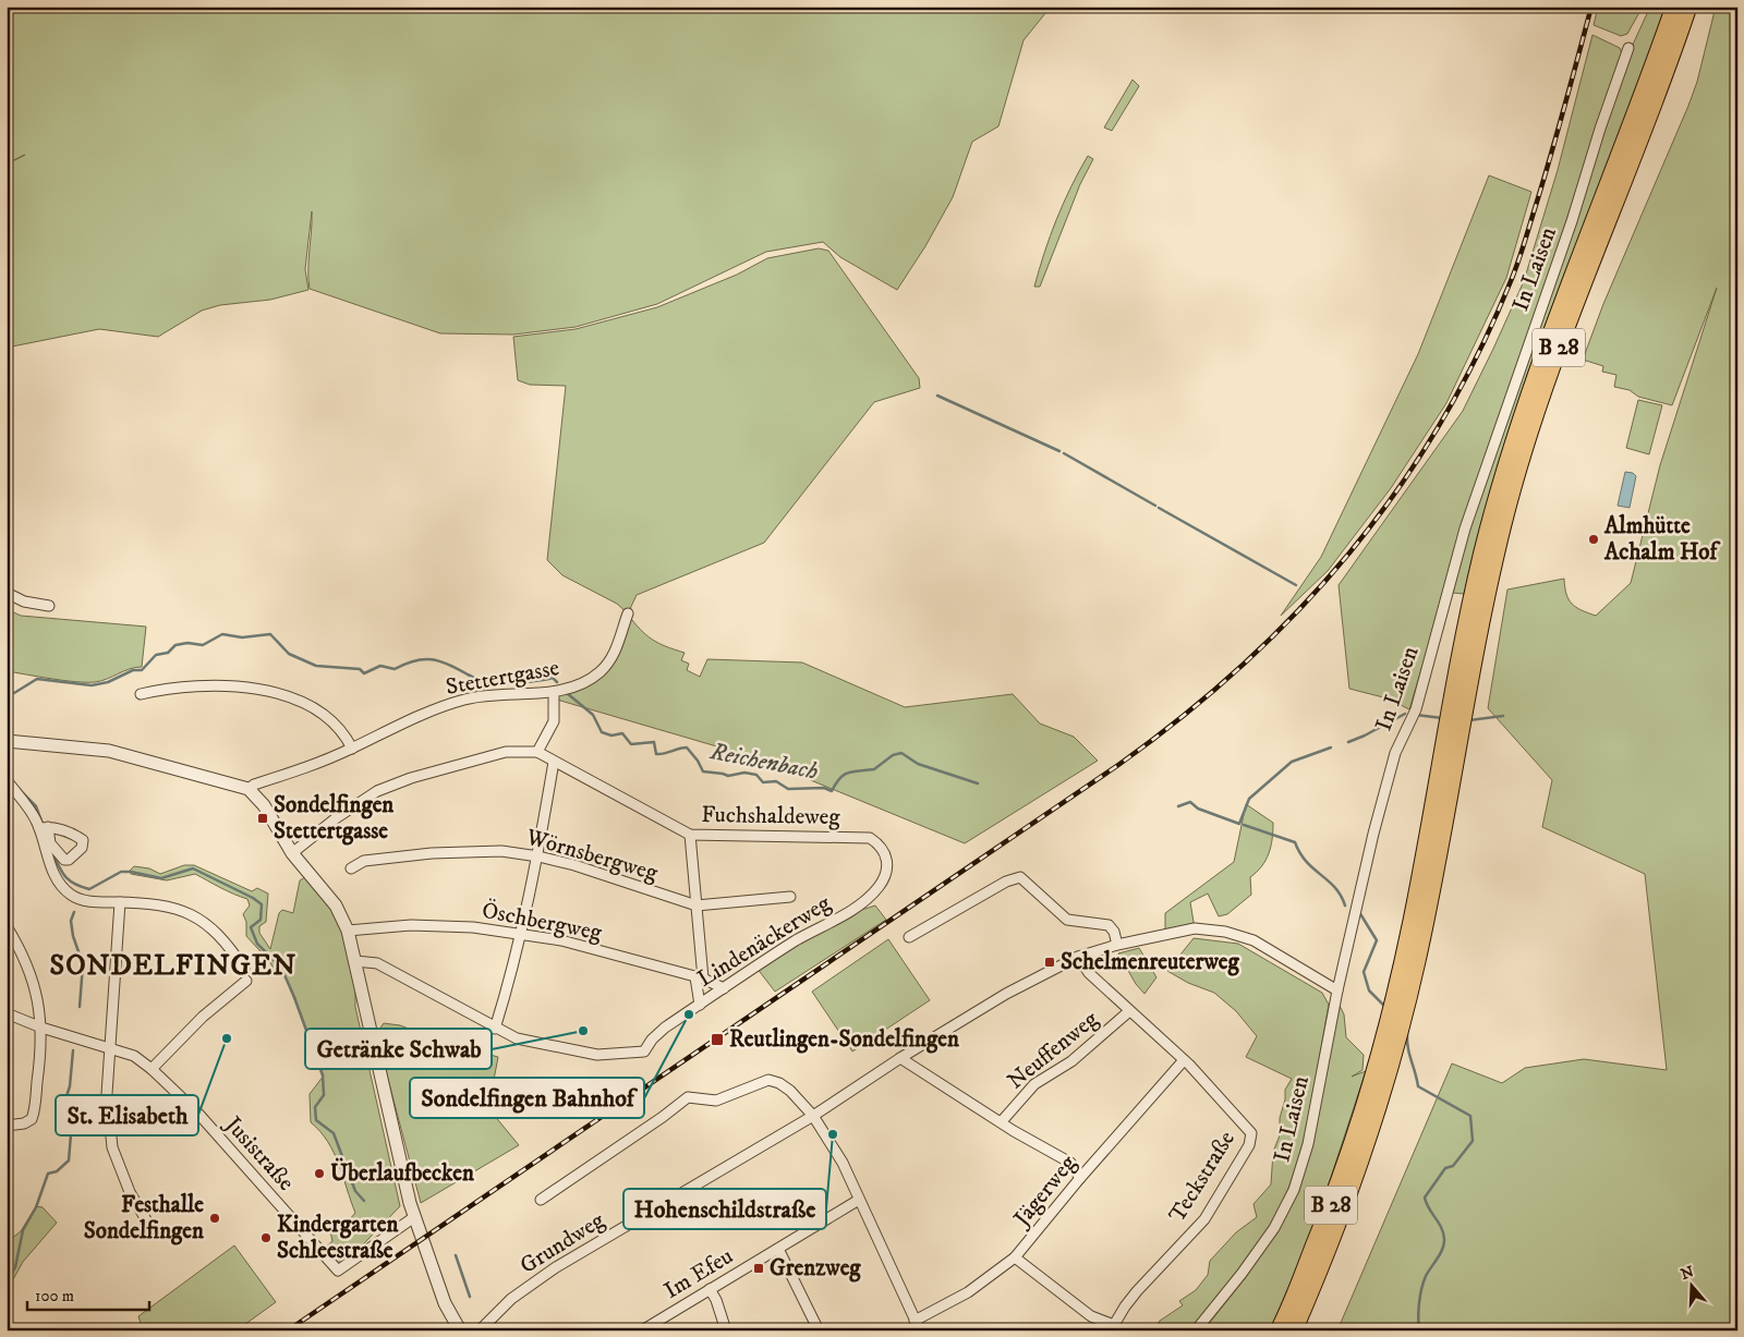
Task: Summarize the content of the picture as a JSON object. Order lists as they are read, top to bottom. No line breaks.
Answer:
{"streets":{"highway":["B 28"],"street":["In Laisen","Stettertgasse","Fuchshaldeweg","Wörnsbergweg","Öschbergweg","Lindenäckerweg","Neuffenweg","Jusistraße","Teckstraße","Jägerweg","Grundweg","Im Efeu"]},"crossings":[["In Laisen","Grundweg"],["Fuchshaldeweg","Lindenäckerweg"],["Öschbergweg","Lindenäckerweg"],["Neuffenweg","Teckstraße"],["Teckstraße","Jägerweg"],["Teckstraße","Grundweg"]],"districts":["SONDELFINGEN"],"water":["Reichenbach"],"places":{"other":["Almhütte Achalm Hof","Sondelfingen Bahnhof","Getränke Schwab","St. Elisabeth","Hohenschildstraße","Überlaufbecken","Festhalle Sondelfingen","Kindergarten Schleestraße"],"transit":["Sondelfingen Stettertgasse","Schelmenreuterweg","Reutlingen-Sondelfingen","Grenzweg"]},"scale_bar":"100 m","north":"top"}
